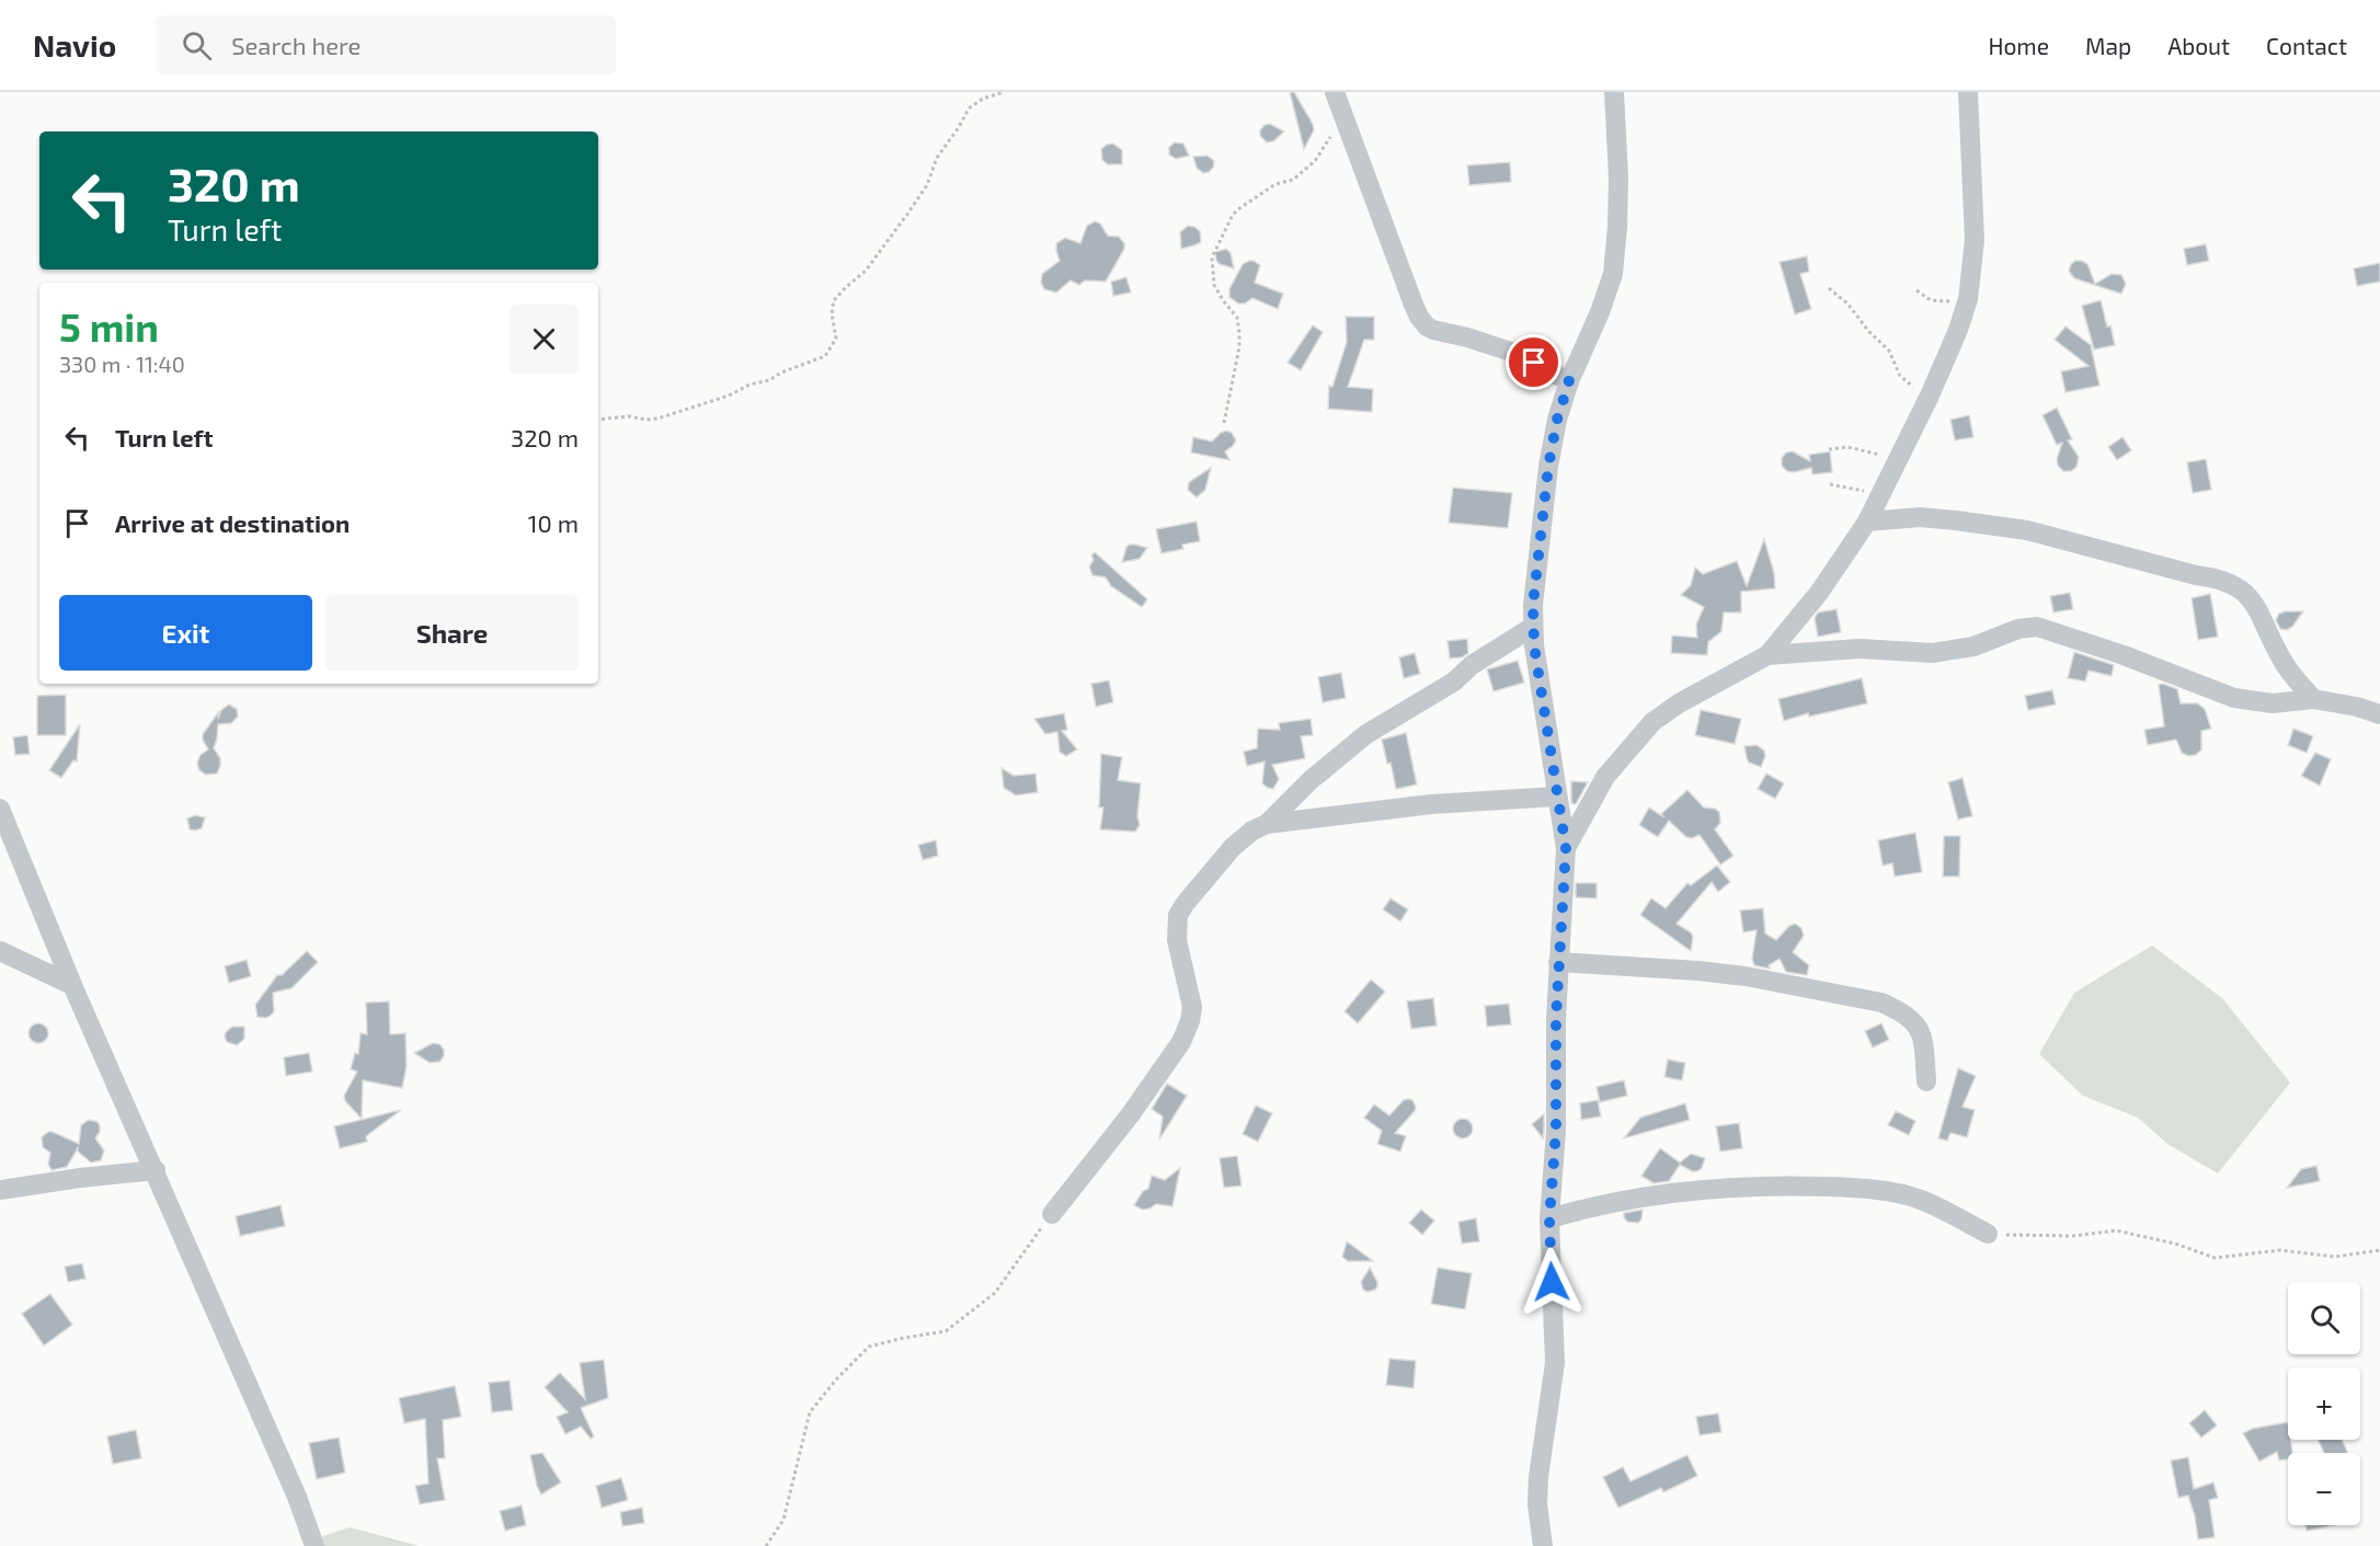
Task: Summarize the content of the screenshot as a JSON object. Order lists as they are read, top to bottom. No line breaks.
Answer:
{"page":{"header":"Navio","search":"Search here","nav":["Home","Map","About","Contact"],"turn":["320 m","Turn left"],"heading":["5 min","330 m · 11:40"],"list":[{"name":"Turn left","value":"320 m"},{"name":"Arrive at destination","value":"10 m"}],"buttons":["Exit","Share"],"map_buttons":["+","−"]}}
